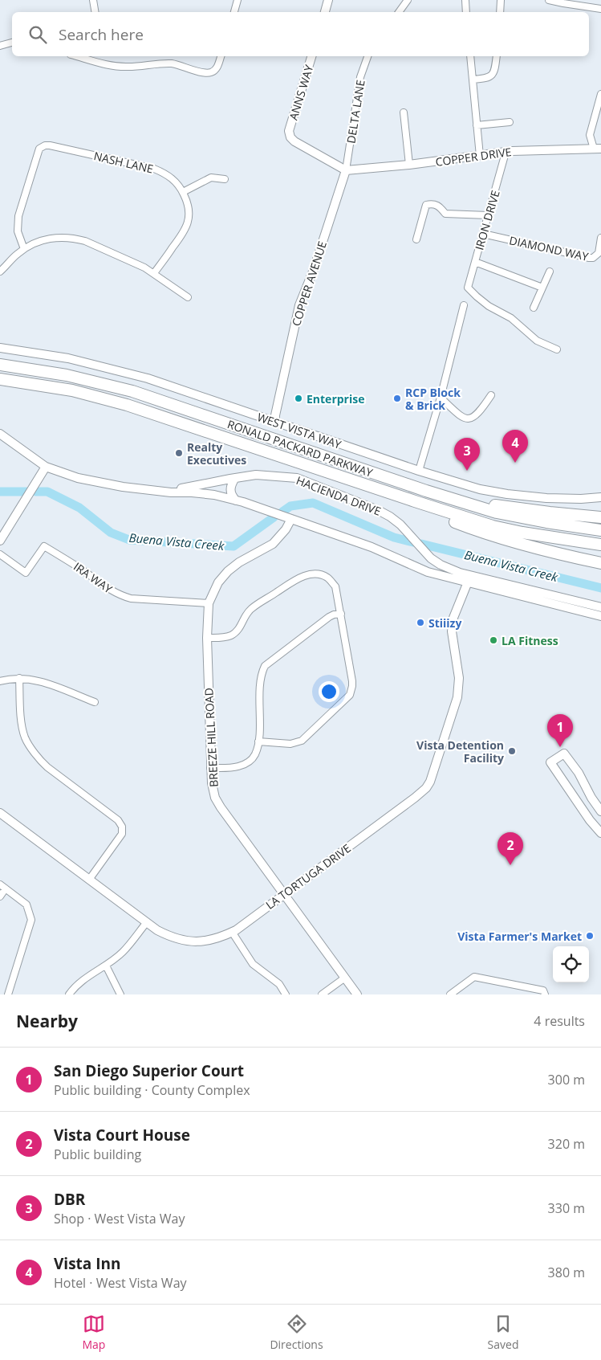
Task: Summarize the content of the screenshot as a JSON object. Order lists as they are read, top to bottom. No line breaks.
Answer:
{"streets":{"highway":["RONALD PACKARD PARKWAY"],"street":["ANNS WAY","DELTA LANE","COPPER DRIVE","NASH LANE","IRON DRIVE","DIAMOND WAY","COPPER AVENUE","WEST VISTA WAY","HACIENDA DRIVE","IRA WAY","BREEZE HILL ROAD","LA TORTUGA DRIVE"]},"crossings":[["ANNS WAY","DELTA LANE"],["ANNS WAY","COPPER DRIVE"],["ANNS WAY","COPPER AVENUE"],["DELTA LANE","COPPER DRIVE"],["DELTA LANE","COPPER AVENUE"],["COPPER DRIVE","IRON DRIVE"],["COPPER DRIVE","COPPER AVENUE"],["IRON DRIVE","DIAMOND WAY"],["COPPER AVENUE","WEST VISTA WAY"],["HACIENDA DRIVE","BREEZE HILL ROAD"],["HACIENDA DRIVE","LA TORTUGA DRIVE"],["IRA WAY","BREEZE HILL ROAD"],["BREEZE HILL ROAD","LA TORTUGA DRIVE"]],"water":["Buena Vista Creek"],"places":["Enterprise","RCP Block & Brick","Realty Executives","Stiiizy","LA Fitness","Vista Detention Facility","Vista Farmer's Market"],"page":{"search":"Search here","pins":["4","3","1","2"],"heading":["Nearby","4 results"],"list":[{"mark":"1","name":"San Diego Superior Court","note":"Public building · County Complex","value":"300 m"},{"mark":"2","name":"Vista Court House","note":"Public building","value":"320 m"},{"mark":"3","name":"DBR","note":"Shop · West Vista Way","value":"330 m"},{"mark":"4","name":"Vista Inn","note":"Hotel · West Vista Way","value":"380 m"}],"nav":["Map","Directions","Saved"]}}
